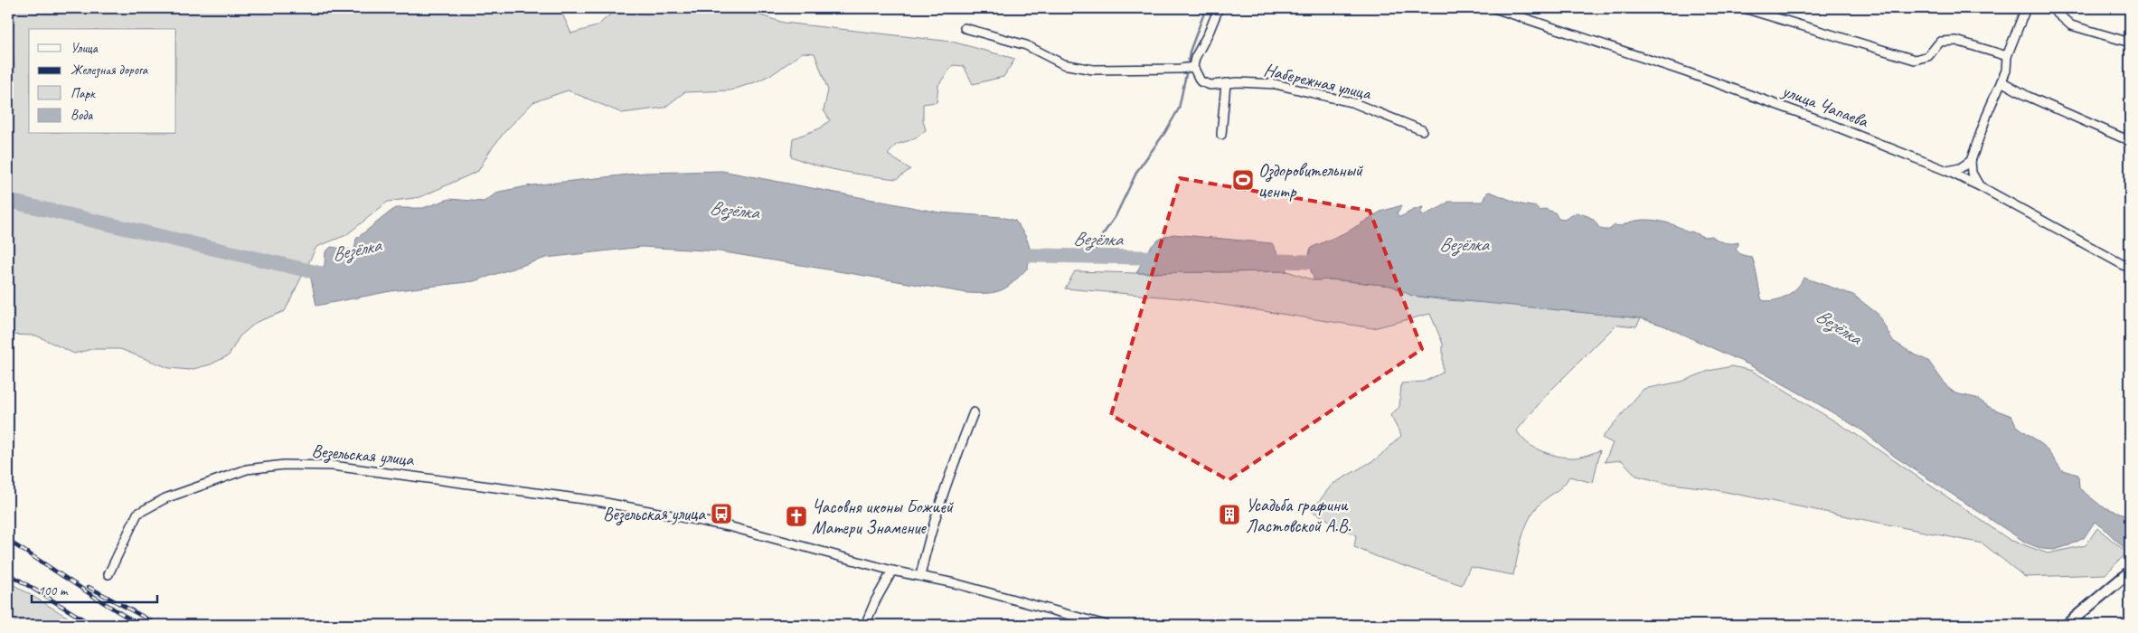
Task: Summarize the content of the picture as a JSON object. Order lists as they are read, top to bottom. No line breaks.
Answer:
{"streets":{"street":["Набережная улица","улица Чапаева","Везельская улица"]},"water":["Везёлка"],"places":{"sports":["Оздоровительный центр"],"bus stop":["Везельская улица"],"building":["Усадьба графини Ластовской А.В."],"church":["Часовня иконы Божией Матери Знамение"]},"legend":["Улица","Железная дорога","Парк","Вода"],"scale_bar":"100 m"}
